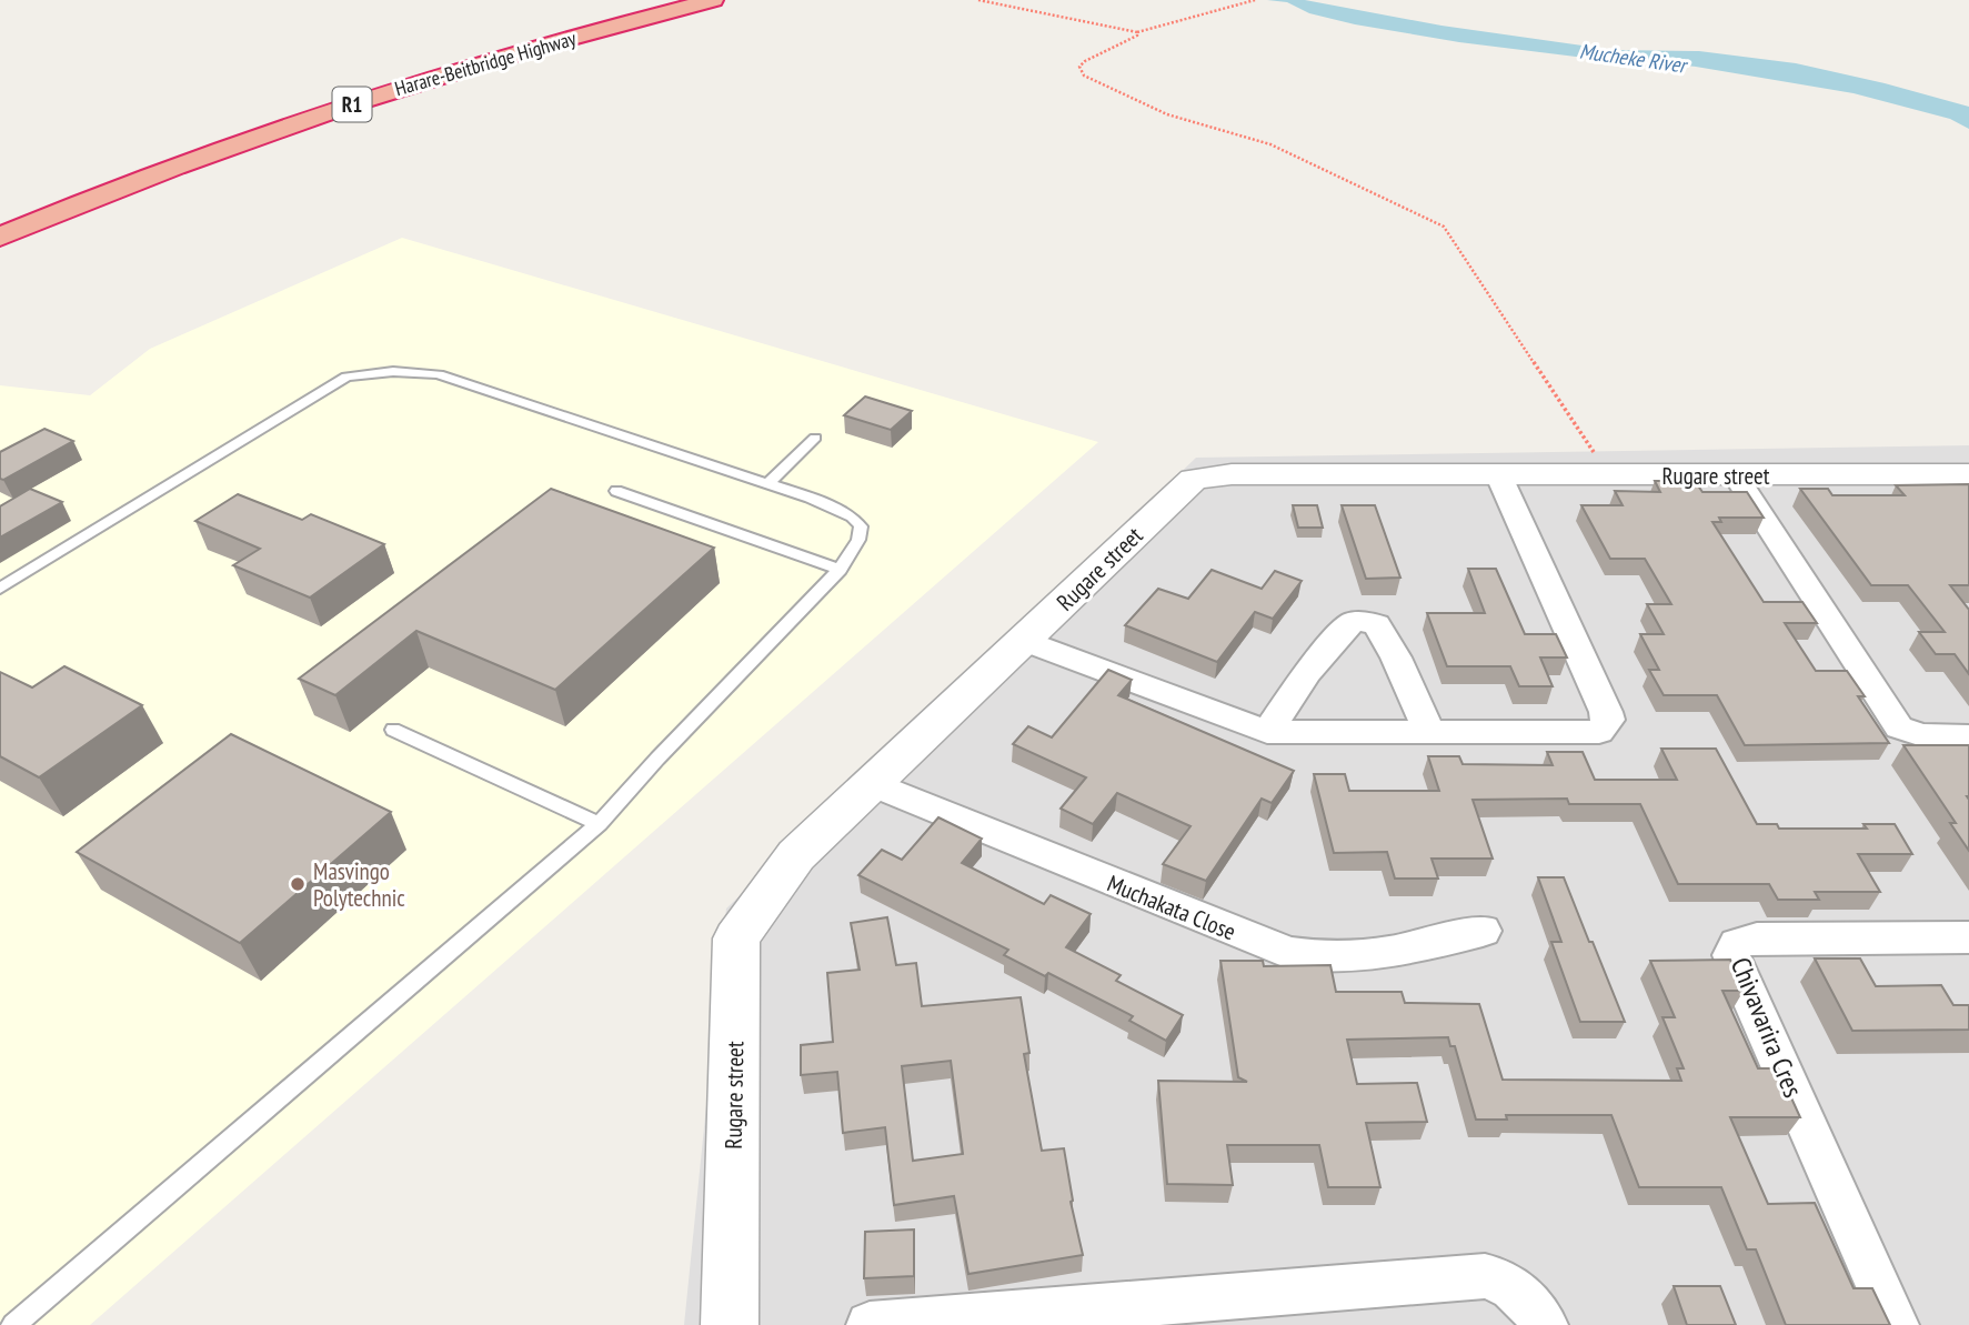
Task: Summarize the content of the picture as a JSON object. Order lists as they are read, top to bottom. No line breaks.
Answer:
{"streets":{"highway":["Harare-Beitbridge Highway","R1"],"street":["Rugare street","Muchakata Close","Chivavarira Cres"]},"crossings":[["Rugare street","Muchakata Close"]],"water":["Mucheke River"],"places":["Masvingo Polytechnic"]}
